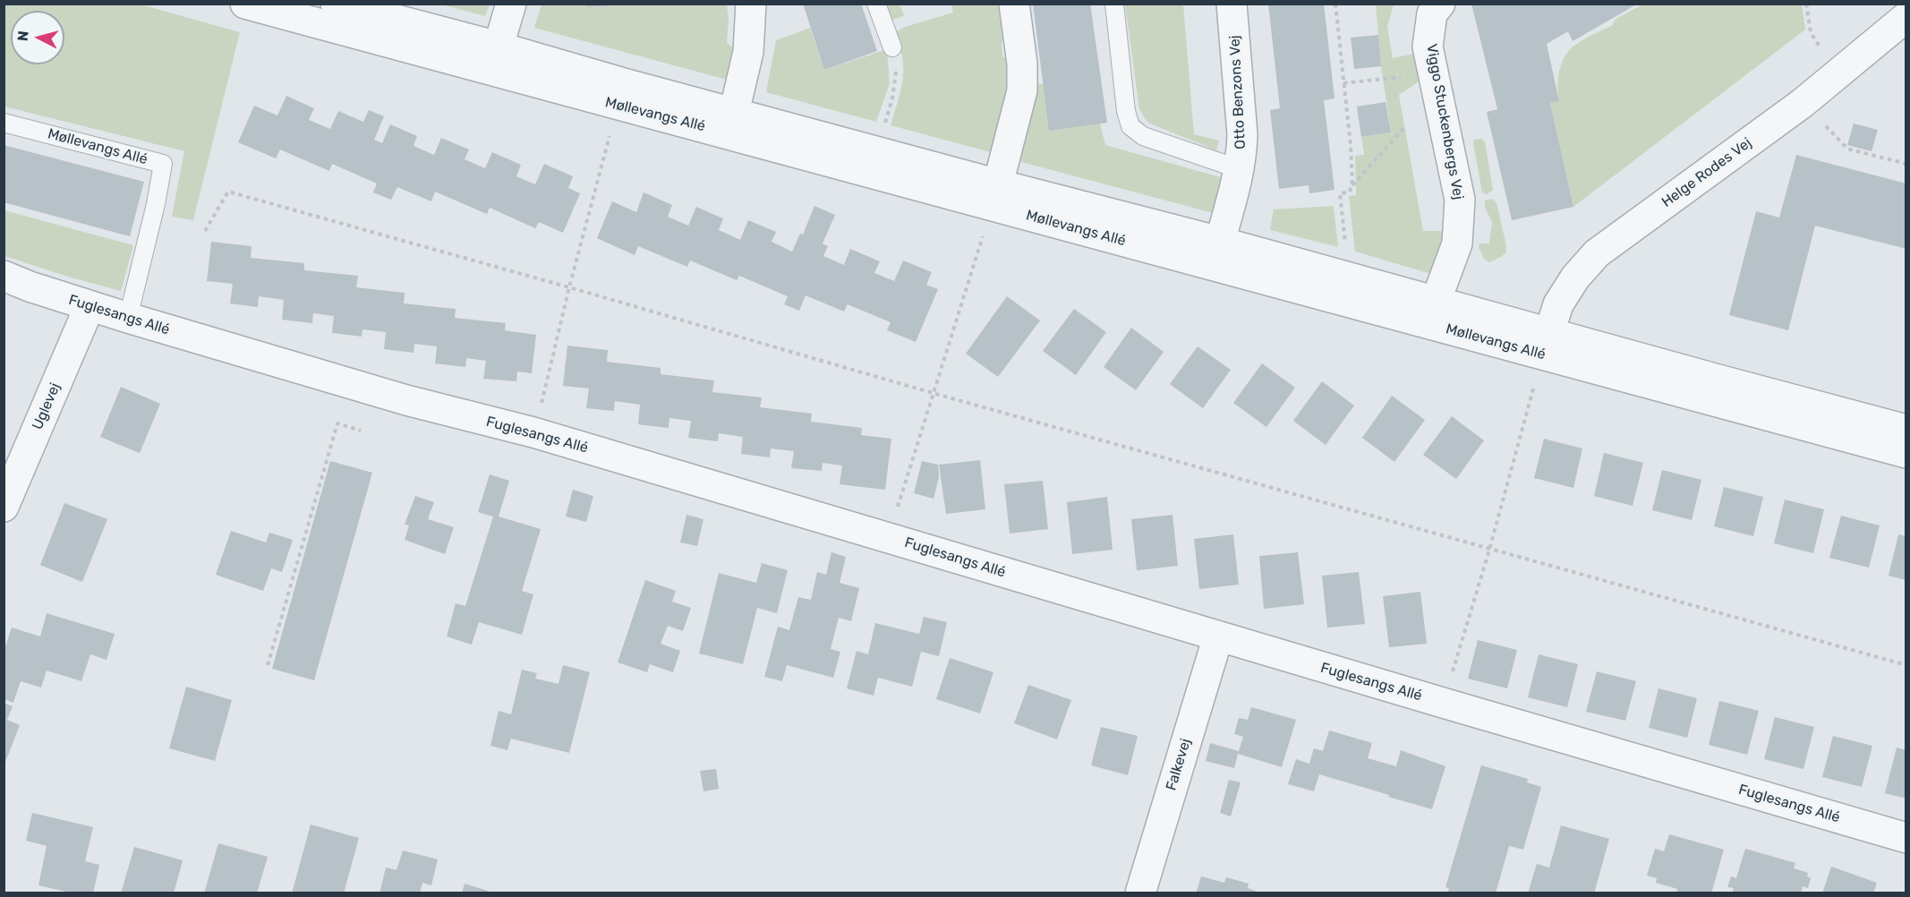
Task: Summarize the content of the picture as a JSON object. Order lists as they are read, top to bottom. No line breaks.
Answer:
{"streets":{"street":["Otto Benzons Vej","Møllevangs Allé","Viggo Stuckenbergs Vej","Helge Rodes Vej","Fuglesangs Allé","Uglevej","Falkevej"]},"crossings":[["Otto Benzons Vej","Møllevangs Allé"],["Møllevangs Allé","Viggo Stuckenbergs Vej"],["Møllevangs Allé","Helge Rodes Vej"],["Møllevangs Allé","Fuglesangs Allé"],["Fuglesangs Allé","Uglevej"],["Fuglesangs Allé","Falkevej"]],"north":"left"}
